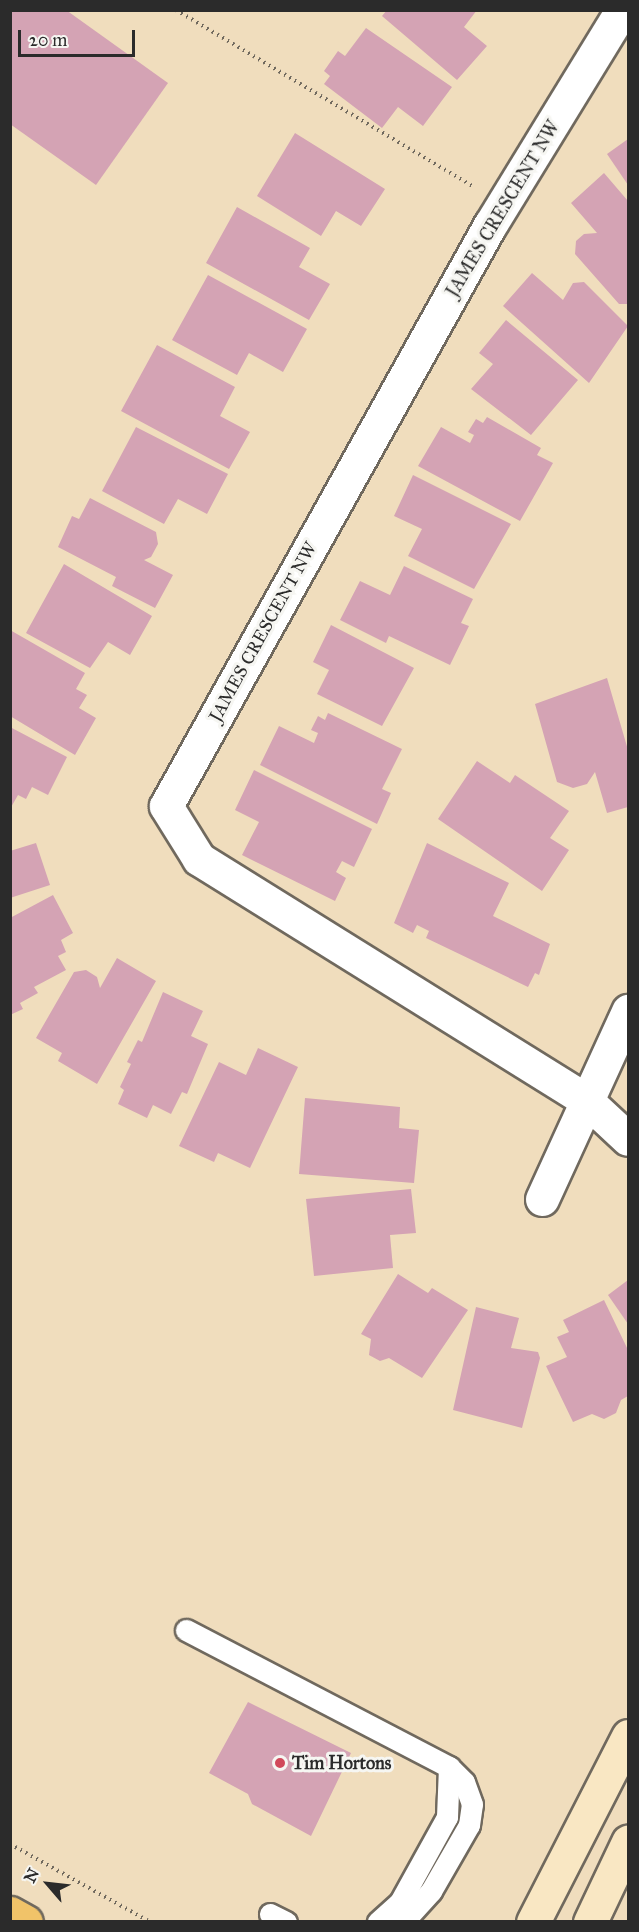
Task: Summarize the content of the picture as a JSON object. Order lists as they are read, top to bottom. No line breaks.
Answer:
{"streets":{"street":["JAMES CRESCENT NW"]},"places":["Tim Hortons"],"scale_bar":"20 m","north":"top left"}
